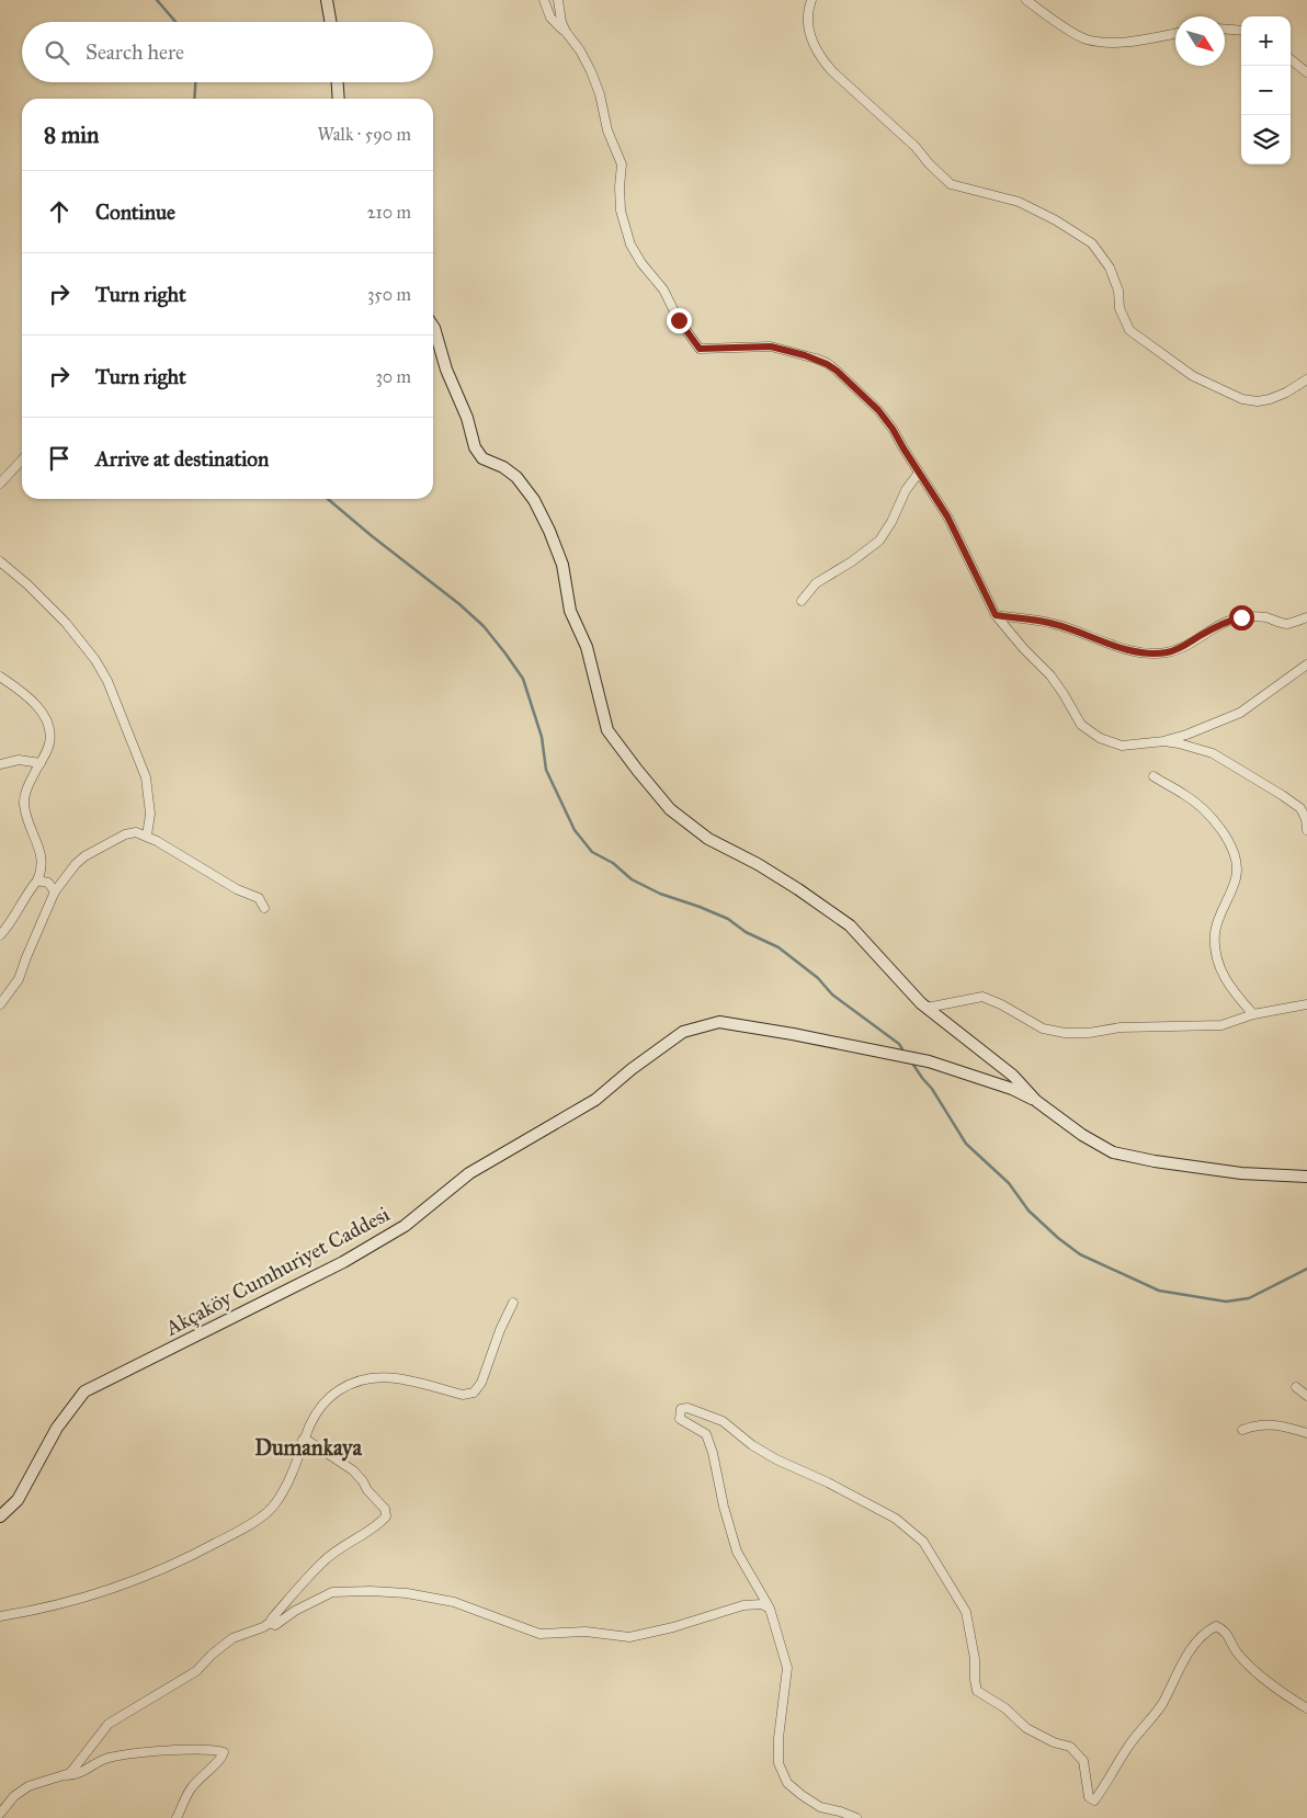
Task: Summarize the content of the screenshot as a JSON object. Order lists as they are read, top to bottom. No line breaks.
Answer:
{"streets":{"main road":["Akçaköy Cumhuriyet Caddesi"]},"districts":["Dumankaya"],"north":"bottom right","page":{"map_buttons":["+","−"],"search":"Search here","heading":["8 min","Walk · 590 m"],"list":[["Continue","210 m"],["Turn right","350 m"],["Turn right","30 m"],"Arrive at destination"]}}
